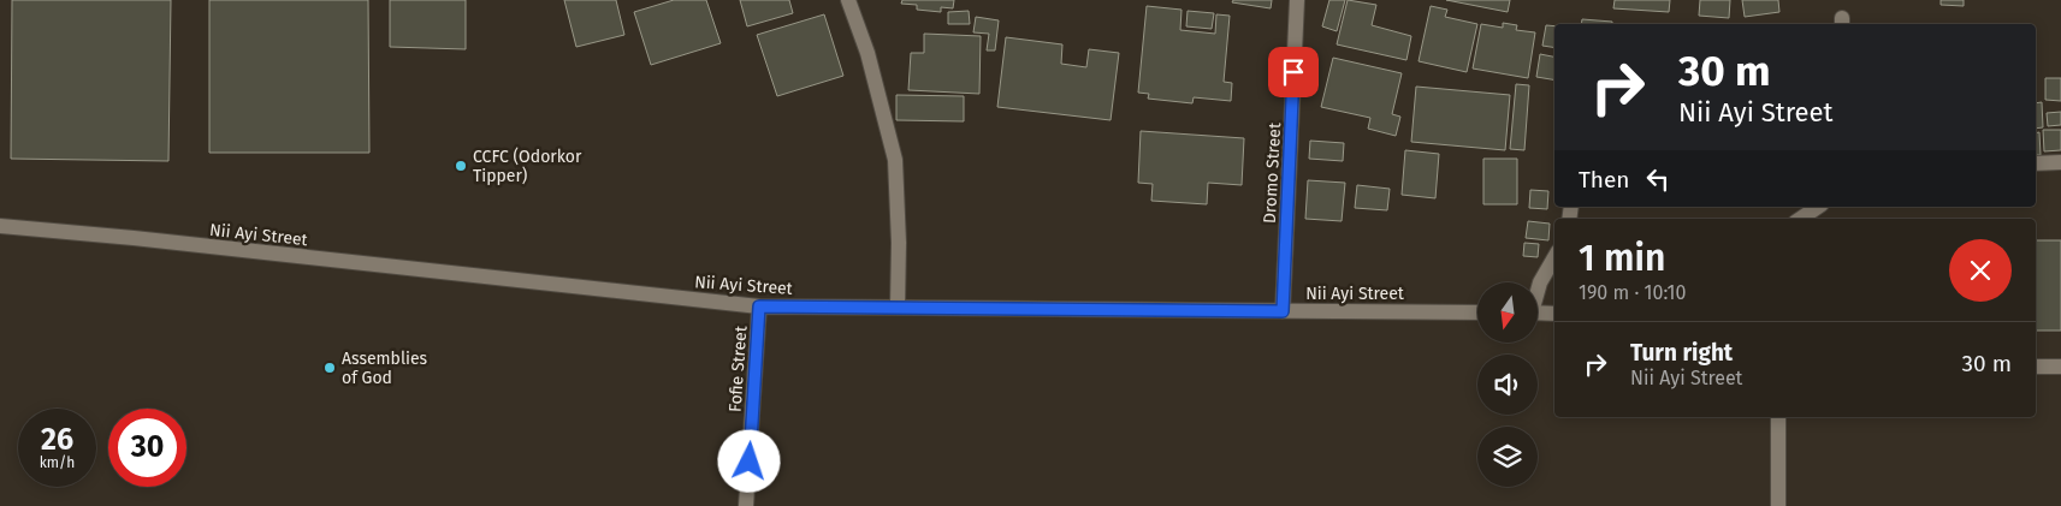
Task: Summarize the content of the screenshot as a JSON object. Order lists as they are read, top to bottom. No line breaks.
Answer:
{"streets":{"street":["Dromo Street","Nii Ayi Street","Fofie Street"]},"crossings":[["Dromo Street","Nii Ayi Street"],["Nii Ayi Street","Fofie Street"]],"places":["CCFC (Odorkor Tipper)","Assemblies of God"],"north":"bottom","page":{"turn":["30 m","Nii Ayi Street"],"then":"Then","heading":["1 min","190 m · 10:10"],"list":[{"name":"Turn right","note":"Nii Ayi Street","value":"30 m"}],"speed":"26 km/h","limit":"30"}}
